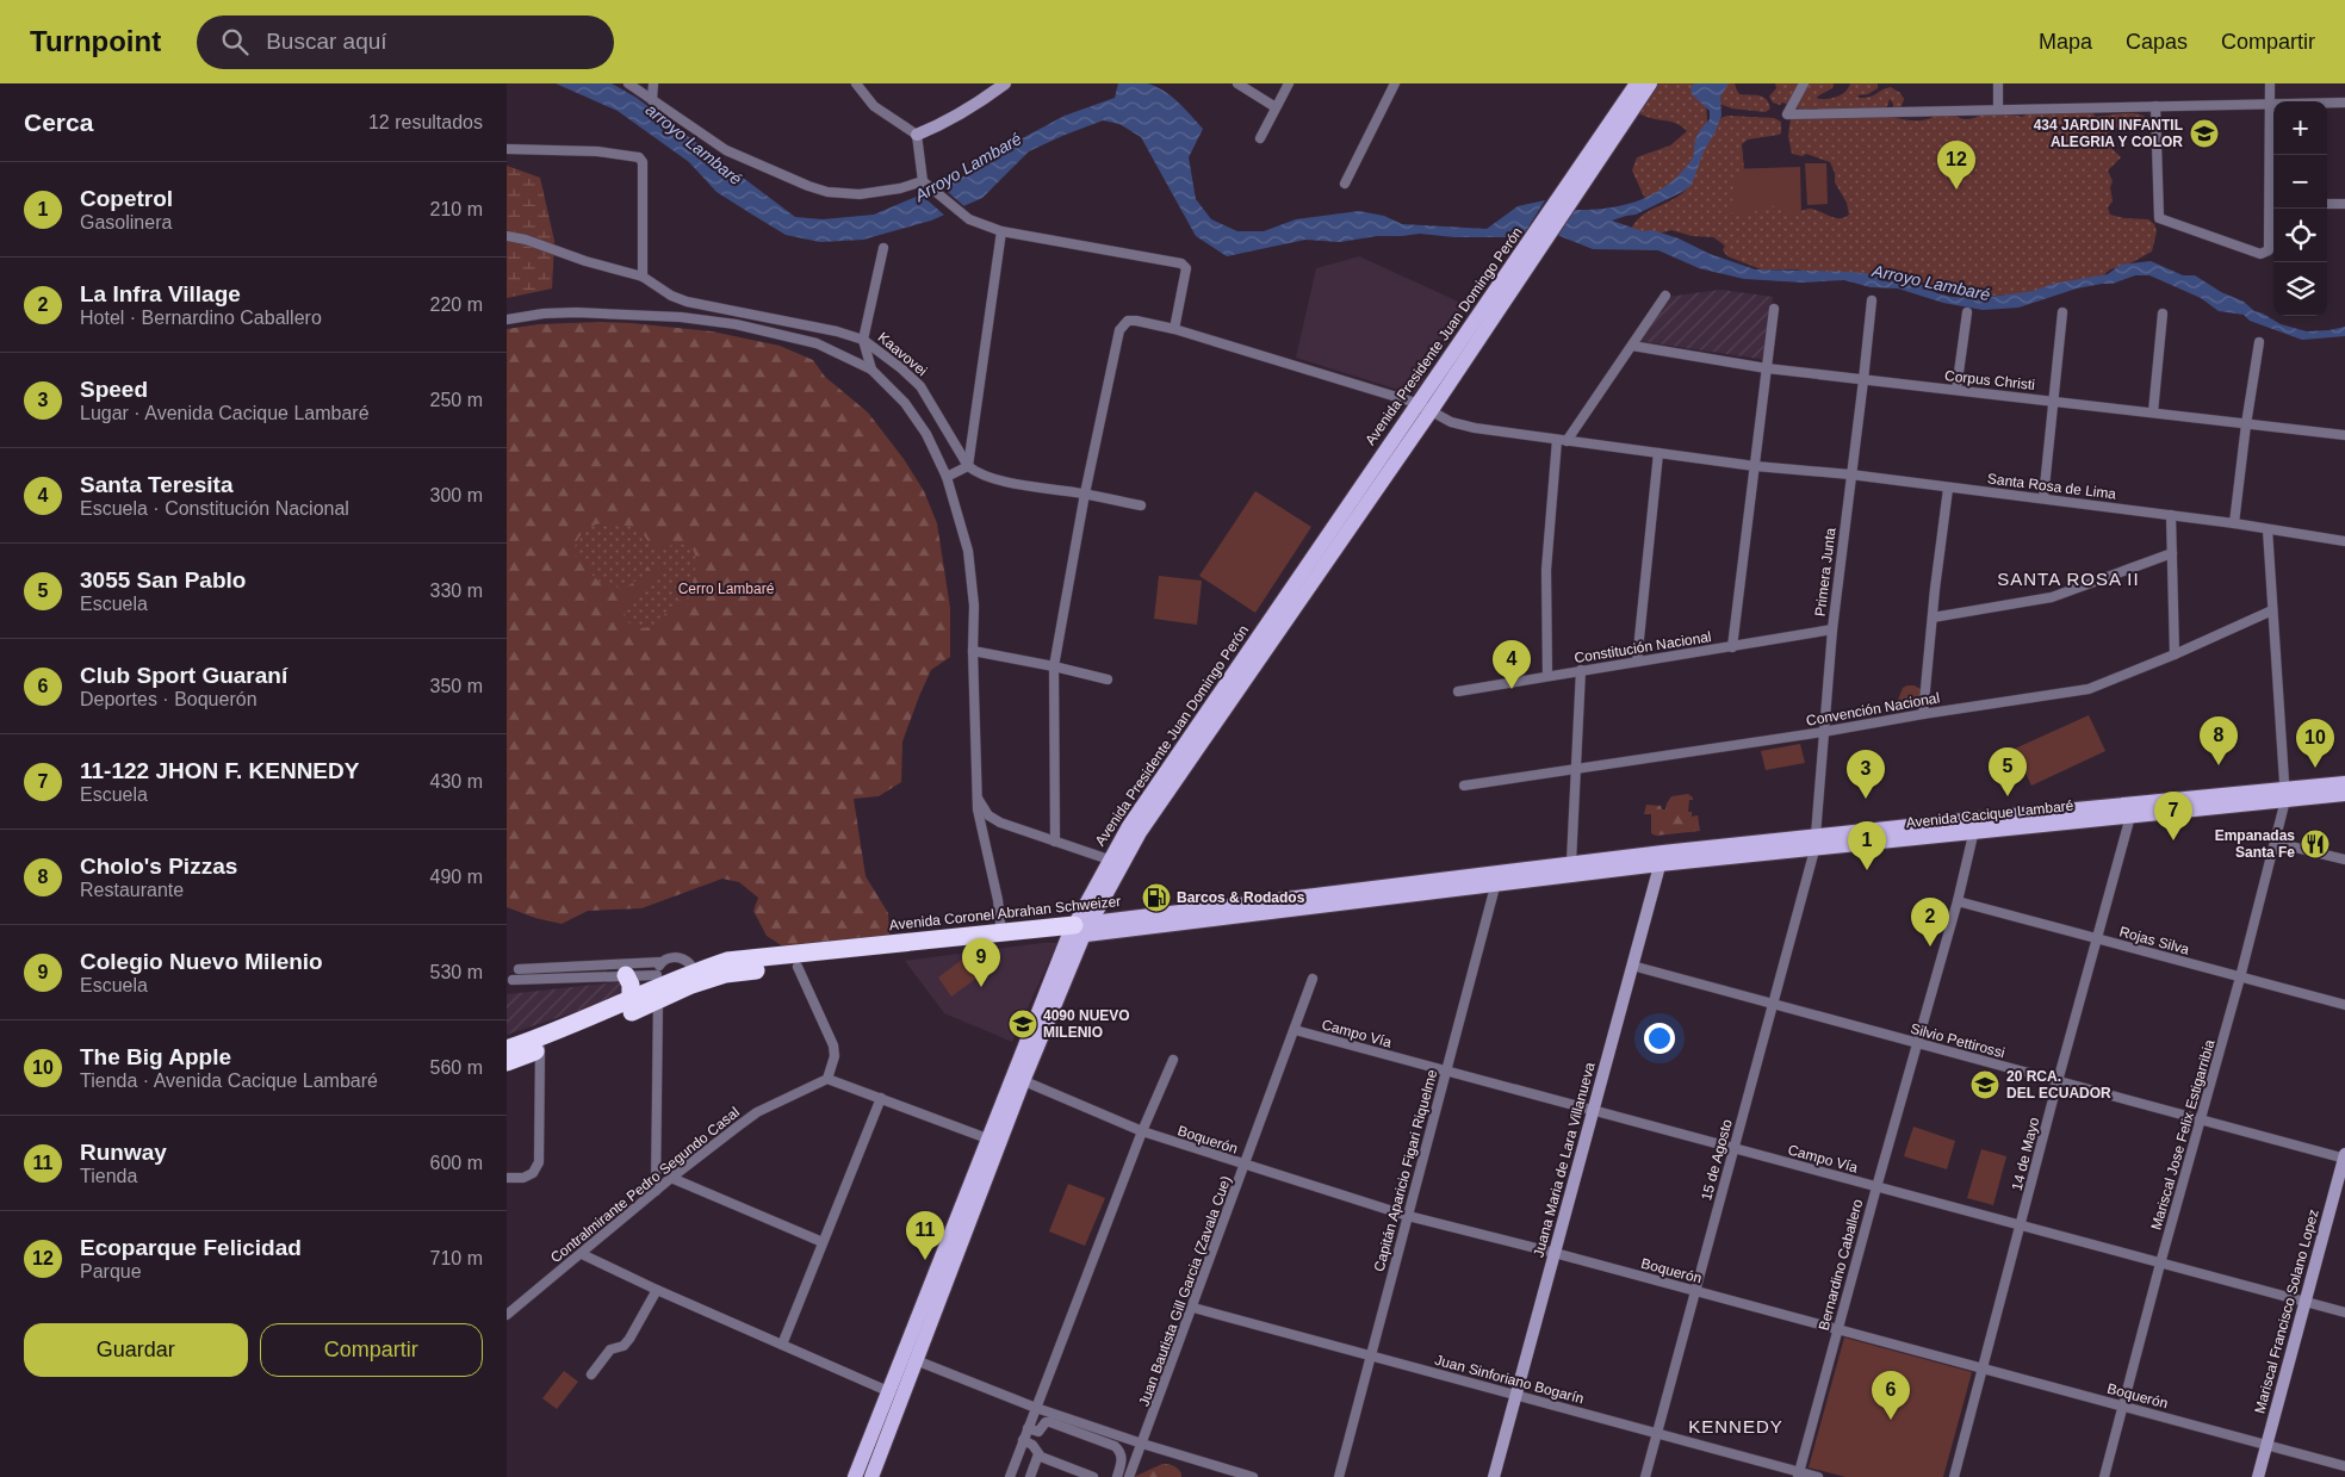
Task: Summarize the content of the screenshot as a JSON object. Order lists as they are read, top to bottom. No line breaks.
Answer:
{"streets":{"highway":["Avenida Coronel Abrahan Schweizer"],"main road":["Avenida Presidente Juan Domingo Perón","Avenida Cacique Lambaré"],"street":["Kaavovei","Corpus Christi","Santa Rosa de Lima","Primera Junta","Constitución Nacional","Convención Nacional","Rojas Silva","Campo Vía","Silvio Pettirossi","Mariscal Jose Felix Estigarribia","Boquerón","14 de Mayo","Juana Maria de Lara Villanueva","15 de Agosto","Capitán Aparicio Figari Riquelme","Contralmirante Pedro Segundo Casal","Bernardino Caballero","Juan Bautista Gill Garcia (Zavala Cue)","Mariscal Francisco Solano Lopez","Juan Sinforiano Bogarín"]},"crossings":[["Avenida Presidente Juan Domingo Perón","Santa Rosa de Lima"],["Avenida Presidente Juan Domingo Perón","Avenida Coronel Abrahan Schweizer"],["Avenida Presidente Juan Domingo Perón","Boquerón"],["Corpus Christi","Primera Junta"],["Santa Rosa de Lima","Primera Junta"],["Santa Rosa de Lima","Mariscal Jose Felix Estigarribia"],["Primera Junta","Constitución Nacional"],["Primera Junta","Convención Nacional"],["Primera Junta","Avenida Cacique Lambaré"],["Primera Junta","15 de Agosto"],["Convención Nacional","Mariscal Jose Felix Estigarribia"],["Avenida Cacique Lambaré","Avenida Coronel Abrahan Schweizer"],["Avenida Cacique Lambaré","Mariscal Jose Felix Estigarribia"],["Avenida Cacique Lambaré","14 de Mayo"],["Avenida Cacique Lambaré","Juana Maria de Lara Villanueva"],["Avenida Cacique Lambaré","15 de Agosto"],["Avenida Cacique Lambaré","Capitán Aparicio Figari Riquelme"],["Avenida Cacique Lambaré","Bernardino Caballero"],["Avenida Coronel Abrahan Schweizer","Capitán Aparicio Figari Riquelme"],["Rojas Silva","Mariscal Jose Felix Estigarribia"],["Rojas Silva","14 de Mayo"],["Rojas Silva","Bernardino Caballero"],["Campo Vía","Mariscal Jose Felix Estigarribia"],["Campo Vía","14 de Mayo"],["Campo Vía","Juana Maria de Lara Villanueva"],["Campo Vía","15 de Agosto"],["Campo Vía","Capitán Aparicio Figari Riquelme"],["Campo Vía","Bernardino Caballero"],["Campo Vía","Juan Bautista Gill Garcia (Zavala Cue)"],["Campo Vía","Mariscal Francisco Solano Lopez"],["Silvio Pettirossi","Mariscal Jose Felix Estigarribia"],["Silvio Pettirossi","14 de Mayo"],["Silvio Pettirossi","Juana Maria de Lara Villanueva"],["Silvio Pettirossi","15 de Agosto"],["Silvio Pettirossi","Bernardino Caballero"],["Silvio Pettirossi","Mariscal Francisco Solano Lopez"],["Mariscal Jose Felix Estigarribia","Boquerón"],["Boquerón","14 de Mayo"],["Boquerón","Juana Maria de Lara Villanueva"],["Boquerón","15 de Agosto"],["Boquerón","Capitán Aparicio Figari Riquelme"],["Boquerón","Bernardino Caballero"],["Boquerón","Juan Bautista Gill Garcia (Zavala Cue)"],["Boquerón","Mariscal Francisco Solano Lopez"],["Juana Maria de Lara Villanueva","Juan Sinforiano Bogarín"],["15 de Agosto","Juan Sinforiano Bogarín"],["Capitán Aparicio Figari Riquelme","Juan Sinforiano Bogarín"],["Bernardino Caballero","Juan Sinforiano Bogarín"],["Juan Bautista Gill Garcia (Zavala Cue)","Juan Sinforiano Bogarín"]],"districts":["SANTA ROSA II","KENNEDY"],"water":["arroyo Lambaré","Arroyo Lambaré"],"parks":["Cerro Lambaré"],"places":{"school or university":["434 JARDIN INFANTIL ALEGRIA Y COLOR","4090 NUEVO MILENIO","20 RCA. DEL ECUADOR"],"restaurant":["Empanadas Santa Fe"],"fuel station":["Barcos & Rodados"]},"page":{"header":"Turnpoint","search":"Buscar aquí","nav":["Mapa","Capas","Compartir"],"heading":["Cerca","12 resultados"],"map_buttons":["+","−"],"pins":["12","4","8","10","5","3","7","1","2","9","11","6"],"list":[{"mark":"1","name":"Copetrol","note":"Gasolinera","value":"210 m"},{"mark":"2","name":"La Infra Village","note":"Hotel · Bernardino Caballero","value":"220 m"},{"mark":"3","name":"Speed","note":"Lugar · Avenida Cacique Lambaré","value":"250 m"},{"mark":"4","name":"Santa Teresita","note":"Escuela · Constitución Nacional","value":"300 m"},{"mark":"5","name":"3055 San Pablo","note":"Escuela","value":"330 m"},{"mark":"6","name":"Club Sport Guaraní","note":"Deportes · Boquerón","value":"350 m"},{"mark":"7","name":"11-122 JHON F. KENNEDY","note":"Escuela","value":"430 m"},{"mark":"8","name":"Cholo's Pizzas","note":"Restaurante","value":"490 m"},{"mark":"9","name":"Colegio Nuevo Milenio","note":"Escuela","value":"530 m"},{"mark":"10","name":"The Big Apple","note":"Tienda · Avenida Cacique Lambaré","value":"560 m"},{"mark":"11","name":"Runway","note":"Tienda","value":"600 m"},{"mark":"12","name":"Ecoparque Felicidad","note":"Parque","value":"710 m"}],"buttons":["Guardar","Compartir"]}}
